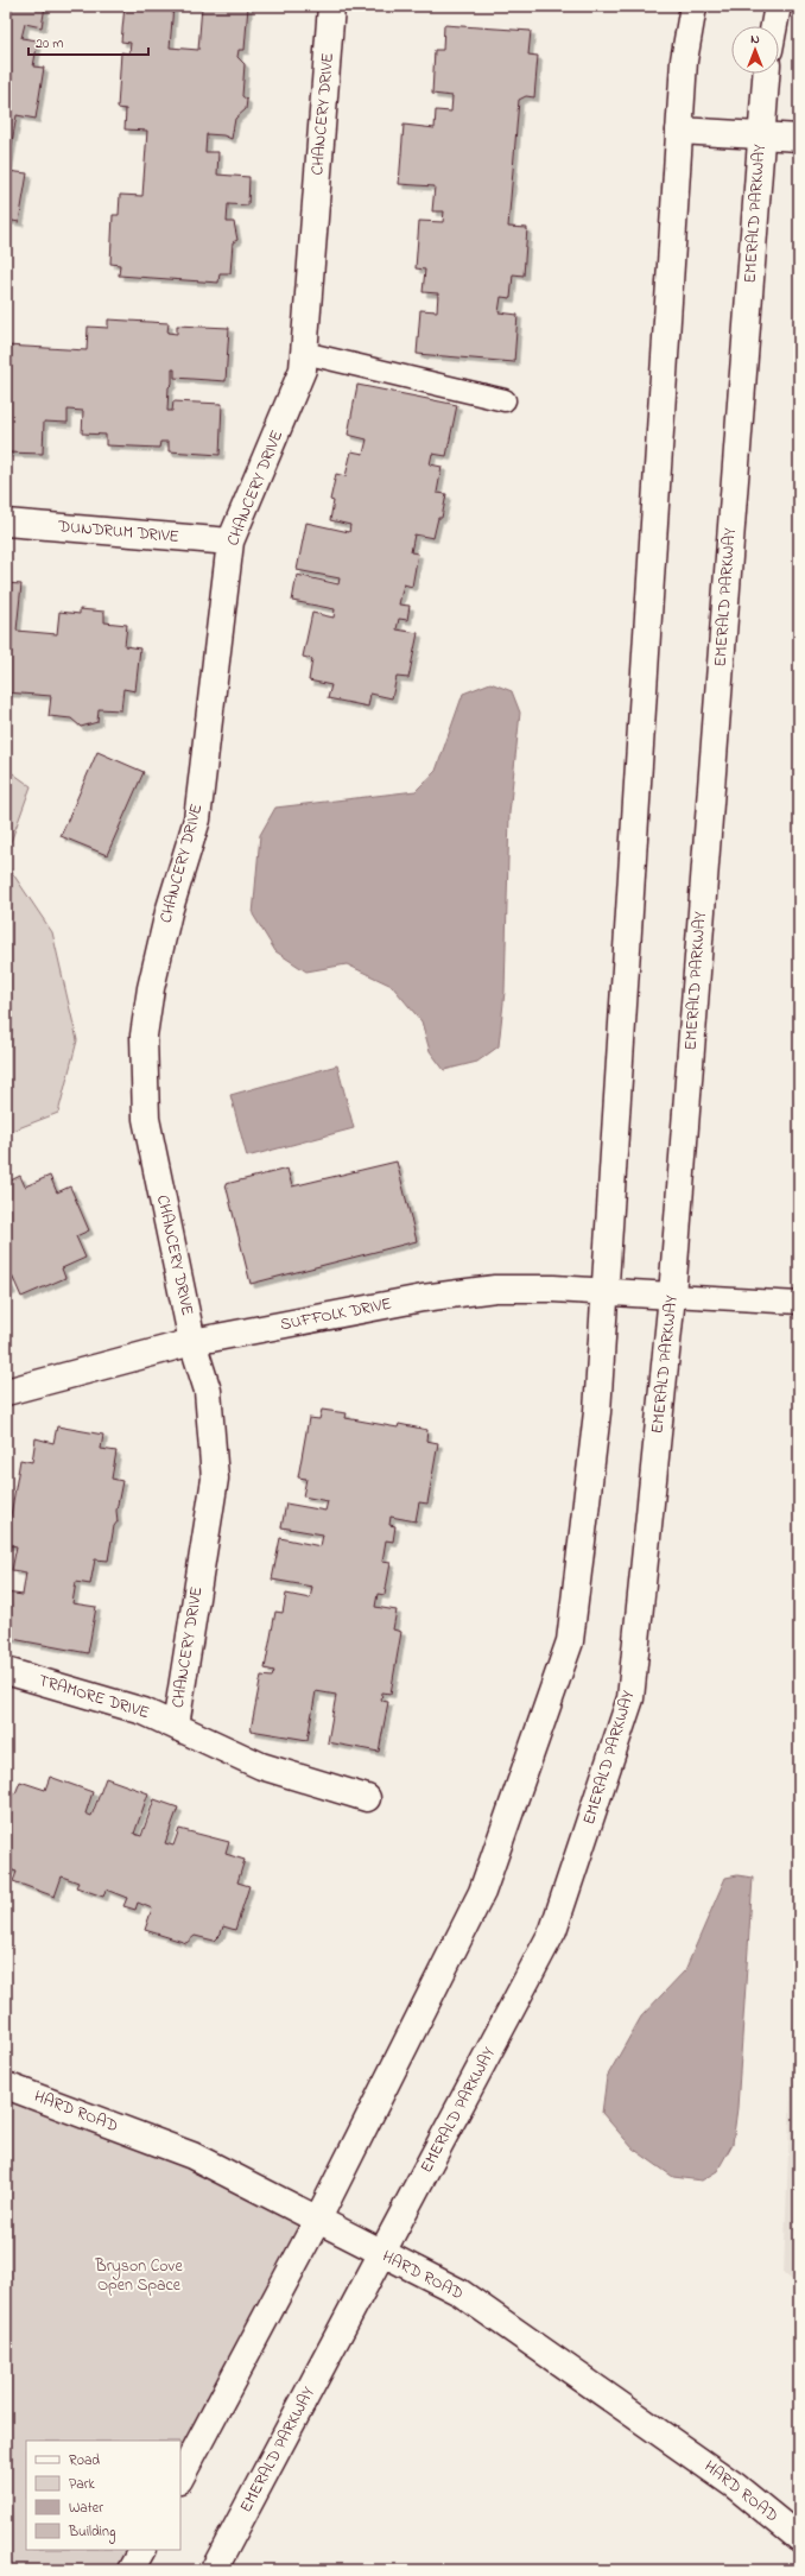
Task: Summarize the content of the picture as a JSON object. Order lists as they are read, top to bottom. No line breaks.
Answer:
{"streets":{"main road":["CHANCERY DRIVE","EMERALD PARKWAY","DUNDRUM DRIVE","SUFFOLK DRIVE","TRAMORE DRIVE","HARD ROAD"]},"crossings":[["CHANCERY DRIVE","DUNDRUM DRIVE"],["CHANCERY DRIVE","SUFFOLK DRIVE"],["CHANCERY DRIVE","TRAMORE DRIVE"],["EMERALD PARKWAY","SUFFOLK DRIVE"],["EMERALD PARKWAY","HARD ROAD"]],"parks":["Bryson Cove Open Space"],"legend":["Road","Park","Water","Building"],"scale_bar":"20 m","north":"top"}
